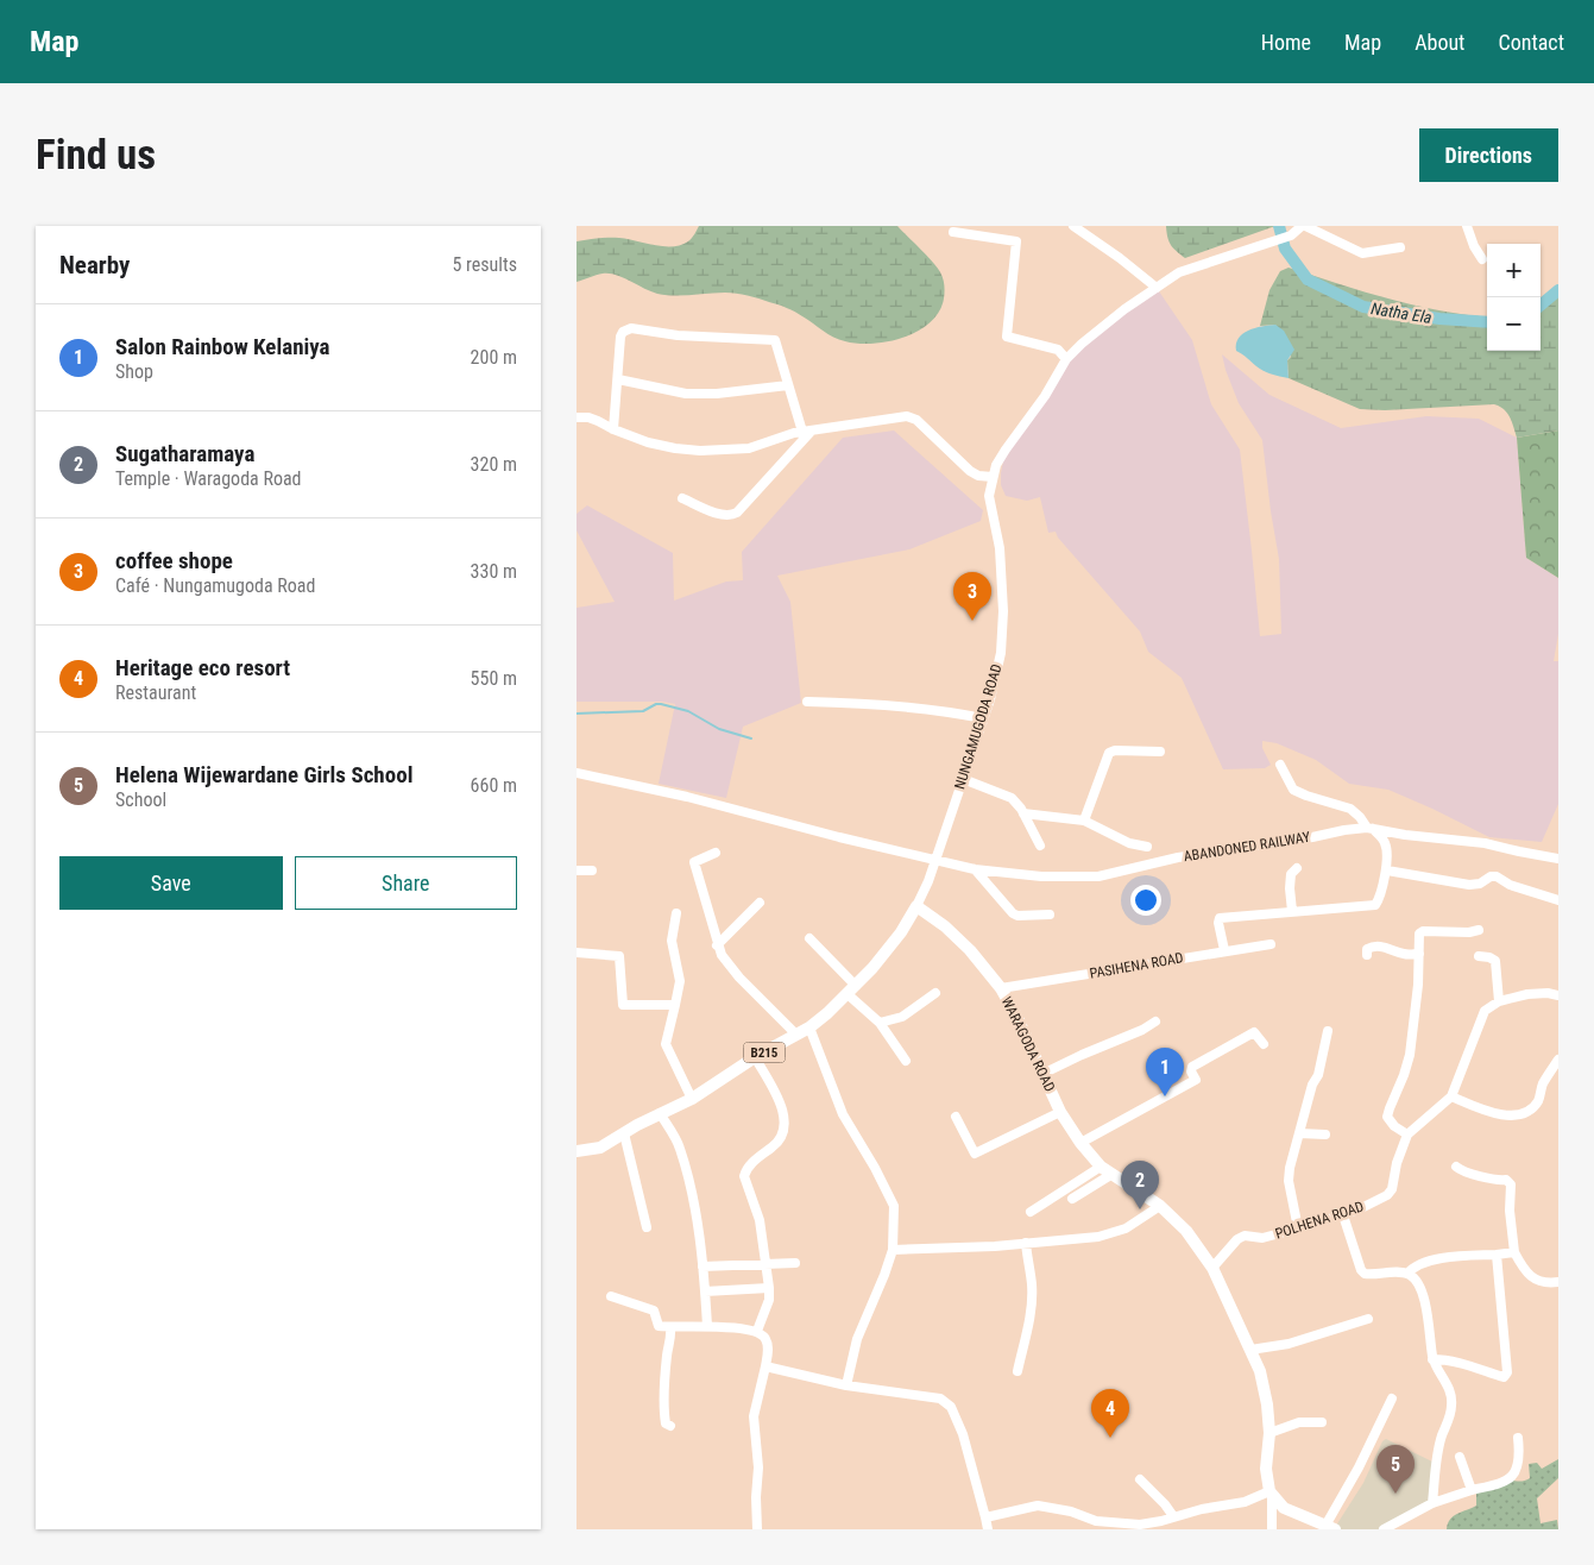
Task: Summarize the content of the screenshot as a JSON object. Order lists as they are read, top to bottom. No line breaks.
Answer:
{"streets":{"main road":["WARAGODA ROAD","B215"],"street":["NUNGAMUGODA ROAD","ABANDONED RAILWAY","PASIHENA ROAD","POLHENA ROAD"]},"crossings":[["NUNGAMUGODA ROAD","ABANDONED RAILWAY"],["NUNGAMUGODA ROAD","WARAGODA ROAD"],["NUNGAMUGODA ROAD","B215"],["PASIHENA ROAD","WARAGODA ROAD"],["WARAGODA ROAD","B215"],["WARAGODA ROAD","POLHENA ROAD"]],"water":["Natha Ela"],"page":{"header":"Map","nav":["Home","Map","About","Contact"],"buttons":["Directions",["Save","Share"]],"title":"Find us","heading":["Nearby","5 results"],"map_buttons":["+","−"],"list":[{"mark":"1","name":"Salon Rainbow Kelaniya","note":"Shop","value":"200 m"},{"mark":"2","name":"Sugatharamaya","note":"Temple · Waragoda Road","value":"320 m"},{"mark":"3","name":"coffee shope","note":"Café · Nungamugoda Road","value":"330 m"},{"mark":"4","name":"Heritage eco resort","note":"Restaurant","value":"550 m"},{"mark":"5","name":"Helena Wijewardane Girls School","note":"School","value":"660 m"}],"pins":["3","1","2","4","5"]}}
